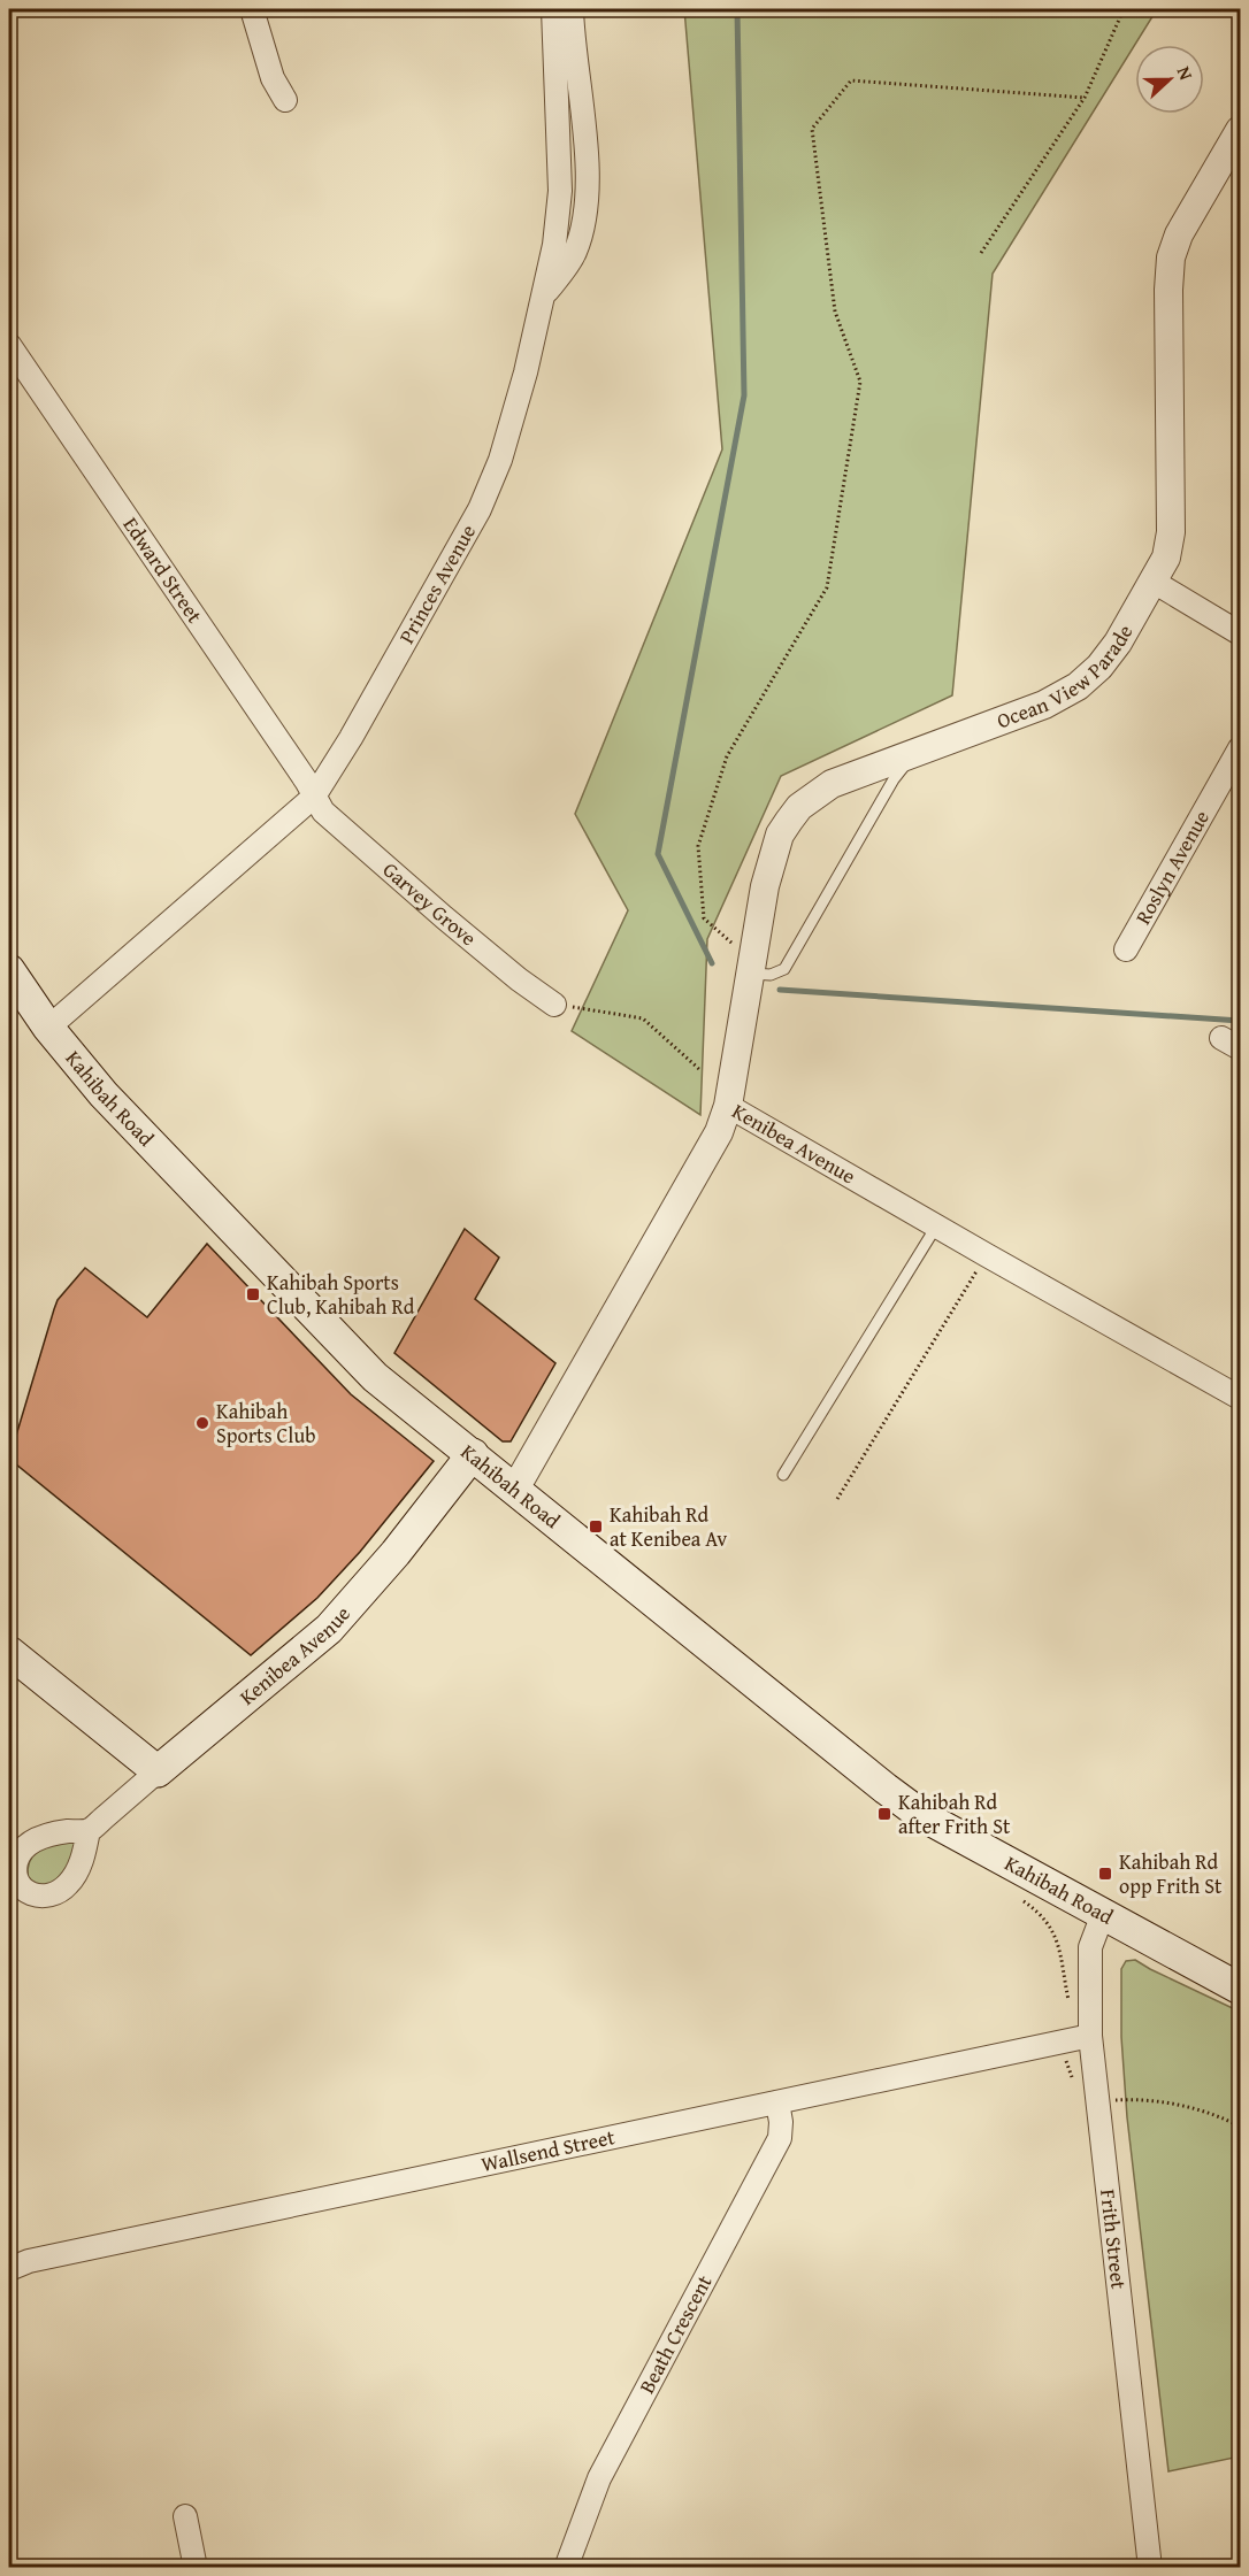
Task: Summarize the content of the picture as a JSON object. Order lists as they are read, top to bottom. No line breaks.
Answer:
{"streets":{"main road":["Kahibah Road","Kenibea Avenue"],"street":["Edward Street","Princes Avenue","Ocean View Parade","Roslyn Avenue","Garvey Grove","Wallsend Street","Frith Street","Beath Crescent"]},"crossings":[["Edward Street","Princes Avenue"],["Edward Street","Garvey Grove"],["Princes Avenue","Garvey Grove"],["Princes Avenue","Kahibah Road"],["Ocean View Parade","Kenibea Avenue"],["Kahibah Road","Kenibea Avenue"],["Kahibah Road","Frith Street"],["Wallsend Street","Frith Street"],["Wallsend Street","Beath Crescent"]],"places":{"transit":["Kahibah Sports Club, Kahibah Rd","Kahibah Rd at Kenibea Av","Kahibah Rd after Frith St","Kahibah Rd opp Frith St"],"other":["Kahibah Sports Club"]},"north":"right"}
